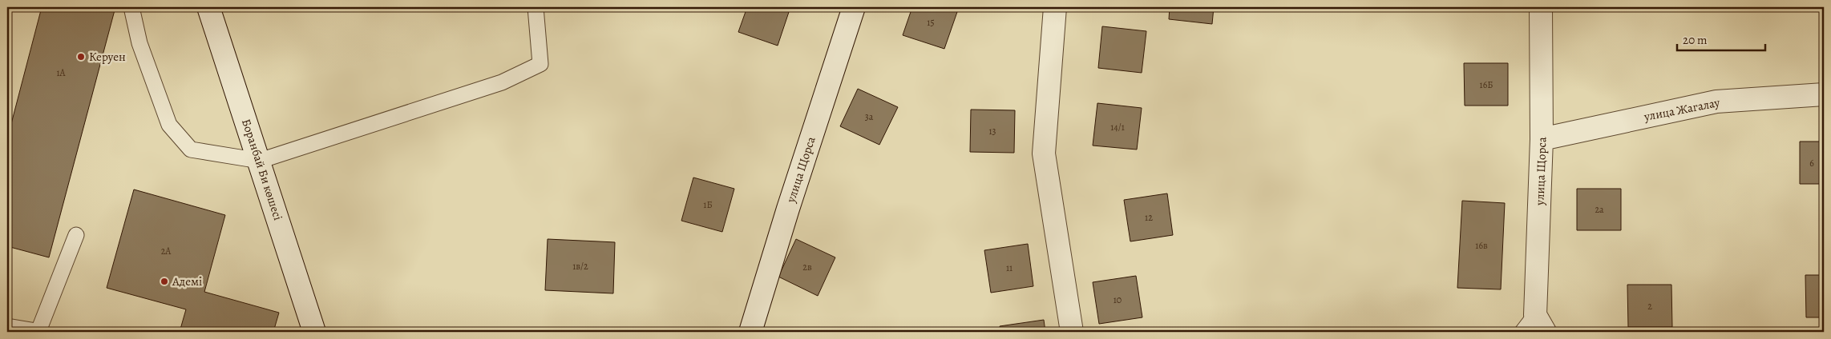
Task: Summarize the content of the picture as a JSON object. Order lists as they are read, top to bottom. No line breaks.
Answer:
{"streets":{"street":["улица Жагалау","Боранбай Би көшесі","улица Щорса"]},"crossings":[["улица Жагалау","улица Щорса"]],"places":["Керуен","Адемi"],"house_numbers":["15","1А","16Б","3а","14/1","13","6","1Б","2а","12","16в","2А","1в/2","2в","11","10","2"],"scale_bar":"20 m"}
